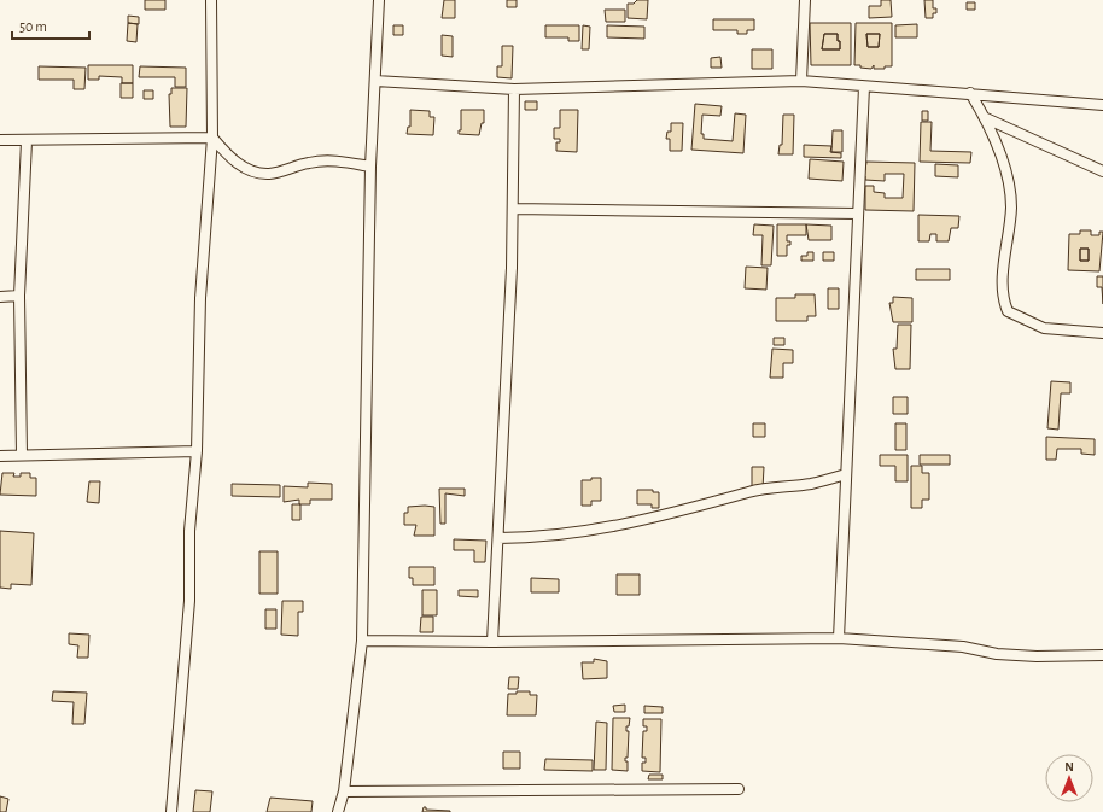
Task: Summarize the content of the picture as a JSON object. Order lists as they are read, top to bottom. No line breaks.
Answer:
{"scale_bar":"50 m","north":"top"}
